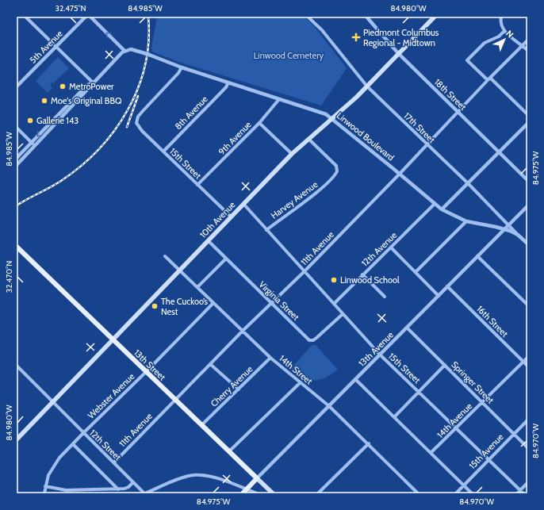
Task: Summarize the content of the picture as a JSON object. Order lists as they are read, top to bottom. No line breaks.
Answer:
{"streets":{"main road":["10th Avenue","13th Street"],"street":["5th Avenue","18th Street","8th Avenue","17th Street","Linwood Boulevard","9th Avenue","15th Street","Harvey Avenue","11th Avenue","12th Avenue","Virginia Street","16th Street","13th Avenue","14th Street","Springer Street","Cherry Avenue","Webster Avenue","14th Avenue","12th Street","15th Avenue"]},"crossings":[["18th Street","10th Avenue"],["18th Street","11th Avenue"],["8th Avenue","Linwood Boulevard"],["8th Avenue","15th Street"],["17th Street","10th Avenue"],["17th Street","11th Avenue"],["17th Street","13th Avenue"],["Linwood Boulevard","9th Avenue"],["Linwood Boulevard","15th Street"],["Linwood Boulevard","10th Avenue"],["Linwood Boulevard","11th Avenue"],["Linwood Boulevard","12th Avenue"],["Linwood Boulevard","13th Avenue"],["9th Avenue","15th Street"],["15th Street","Harvey Avenue"],["15th Street","10th Avenue"],["15th Street","11th Avenue"],["15th Street","12th Avenue"],["15th Street","Virginia Street"],["15th Street","13th Avenue"],["15th Street","14th Avenue"],["15th Street","15th Avenue"],["Harvey Avenue","10th Avenue"],["10th Avenue","Virginia Street"],["10th Avenue","13th Street"],["10th Avenue","14th Street"],["10th Avenue","12th Street"],["11th Avenue","Virginia Street"],["11th Avenue","13th Street"],["11th Avenue","14th Street"],["11th Avenue","12th Street"],["16th Street","13th Avenue"],["16th Street","14th Avenue"],["13th Avenue","13th Street"],["13th Avenue","14th Street"],["13th Avenue","Springer Street"],["13th Street","Cherry Avenue"],["13th Street","Webster Avenue"],["14th Street","Cherry Avenue"],["14th Street","Webster Avenue"],["Springer Street","14th Avenue"],["Springer Street","15th Avenue"],["Webster Avenue","12th Street"]],"parks":["Linwood Cemetery"],"places":{"health":["Piedmont Columbus Regional - Midtown"],"other":["MetroPower","Moe's Original BBQ","Gallerie 143","Linwood School","The Cuckoo’s Nest"]},"north":"top right","coordinates":["32.475°N","84.985°W","84.980°W","84.975°W","32.470°N","84.970°W"]}
